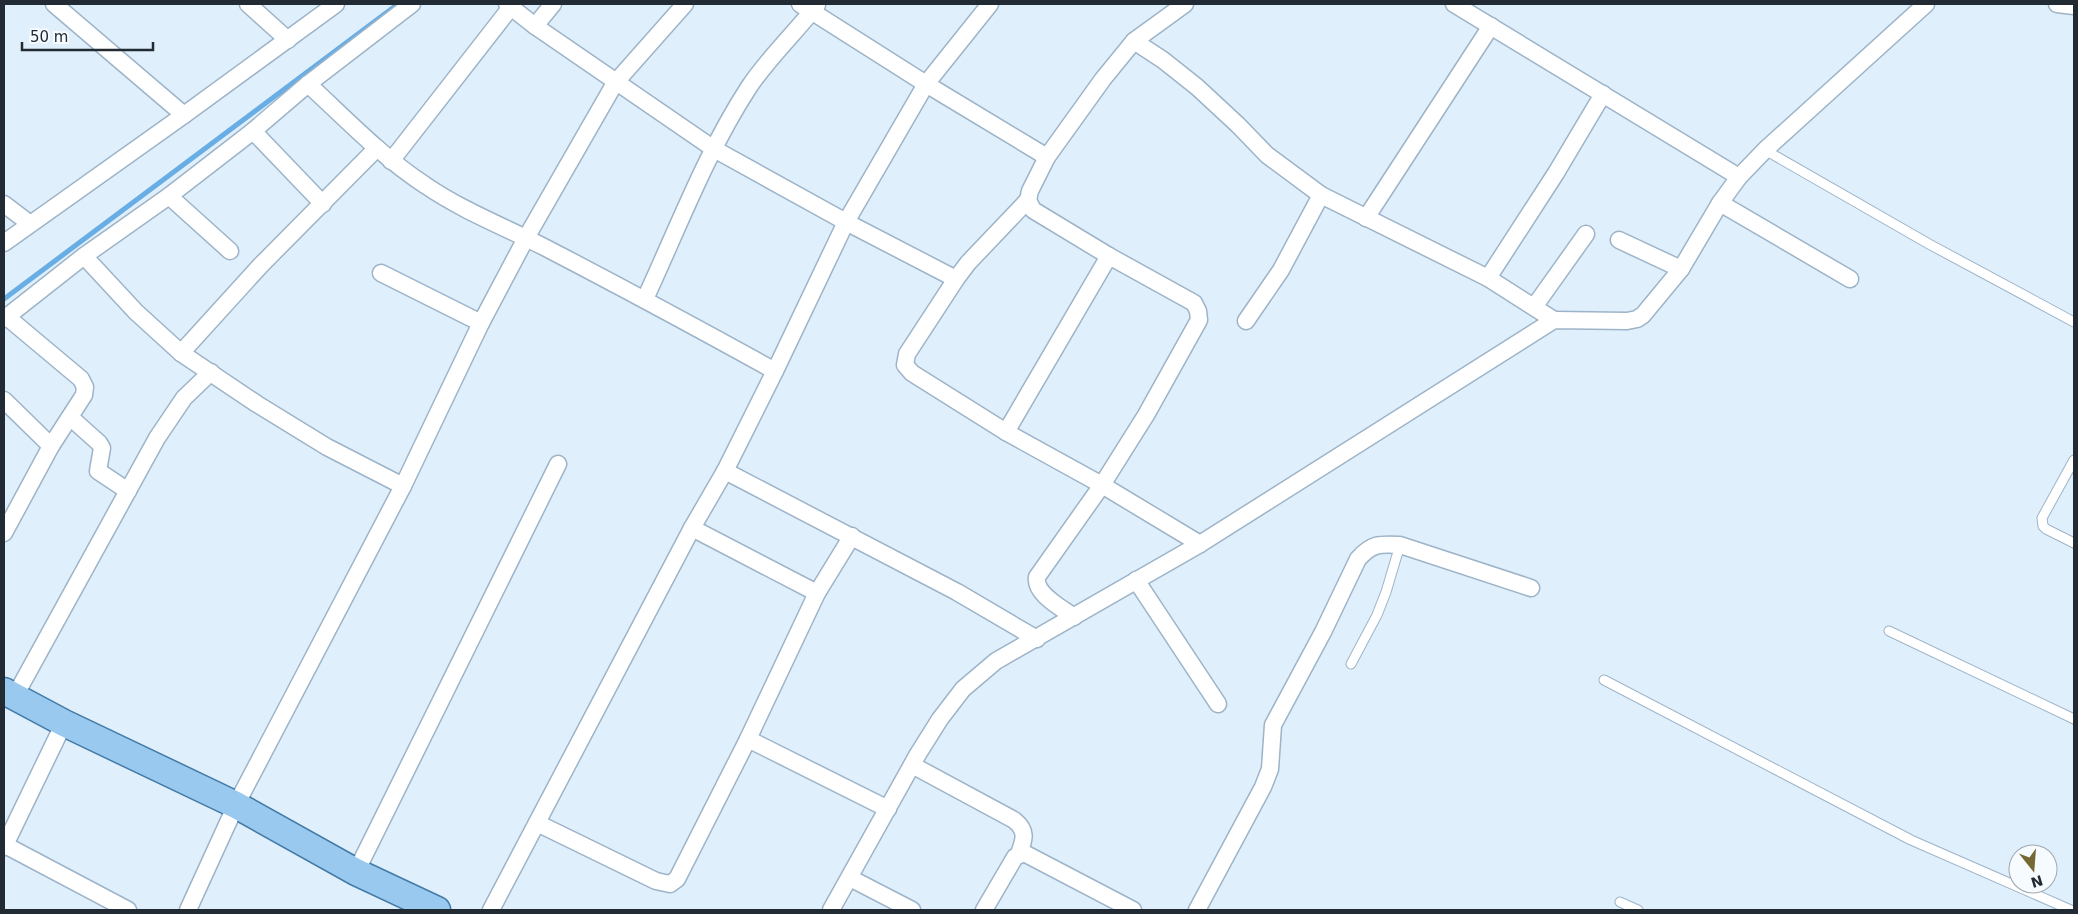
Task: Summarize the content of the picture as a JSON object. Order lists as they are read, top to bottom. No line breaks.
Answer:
{"scale_bar":"50 m","north":"bottom"}
